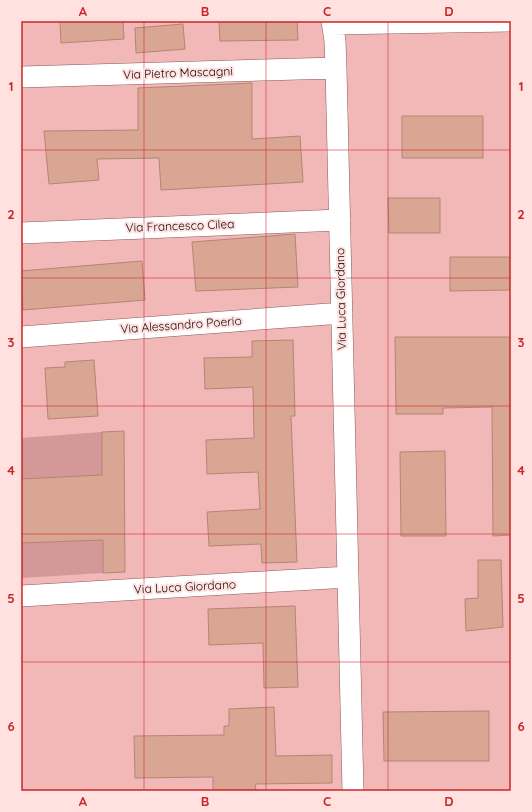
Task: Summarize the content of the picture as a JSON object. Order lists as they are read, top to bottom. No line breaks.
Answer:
{"streets":{"street":["Via Pietro Mascagni","Via Francesco Cilea","Via Luca Giordano","Via Alessandro Poerio"]},"crossings":[["Via Pietro Mascagni","Via Luca Giordano"],["Via Francesco Cilea","Via Luca Giordano"],["Via Luca Giordano","Via Alessandro Poerio"]],"grid":{"columns":["A","B","C","D"],"rows":["1","2","3","4","5","6"]}}
